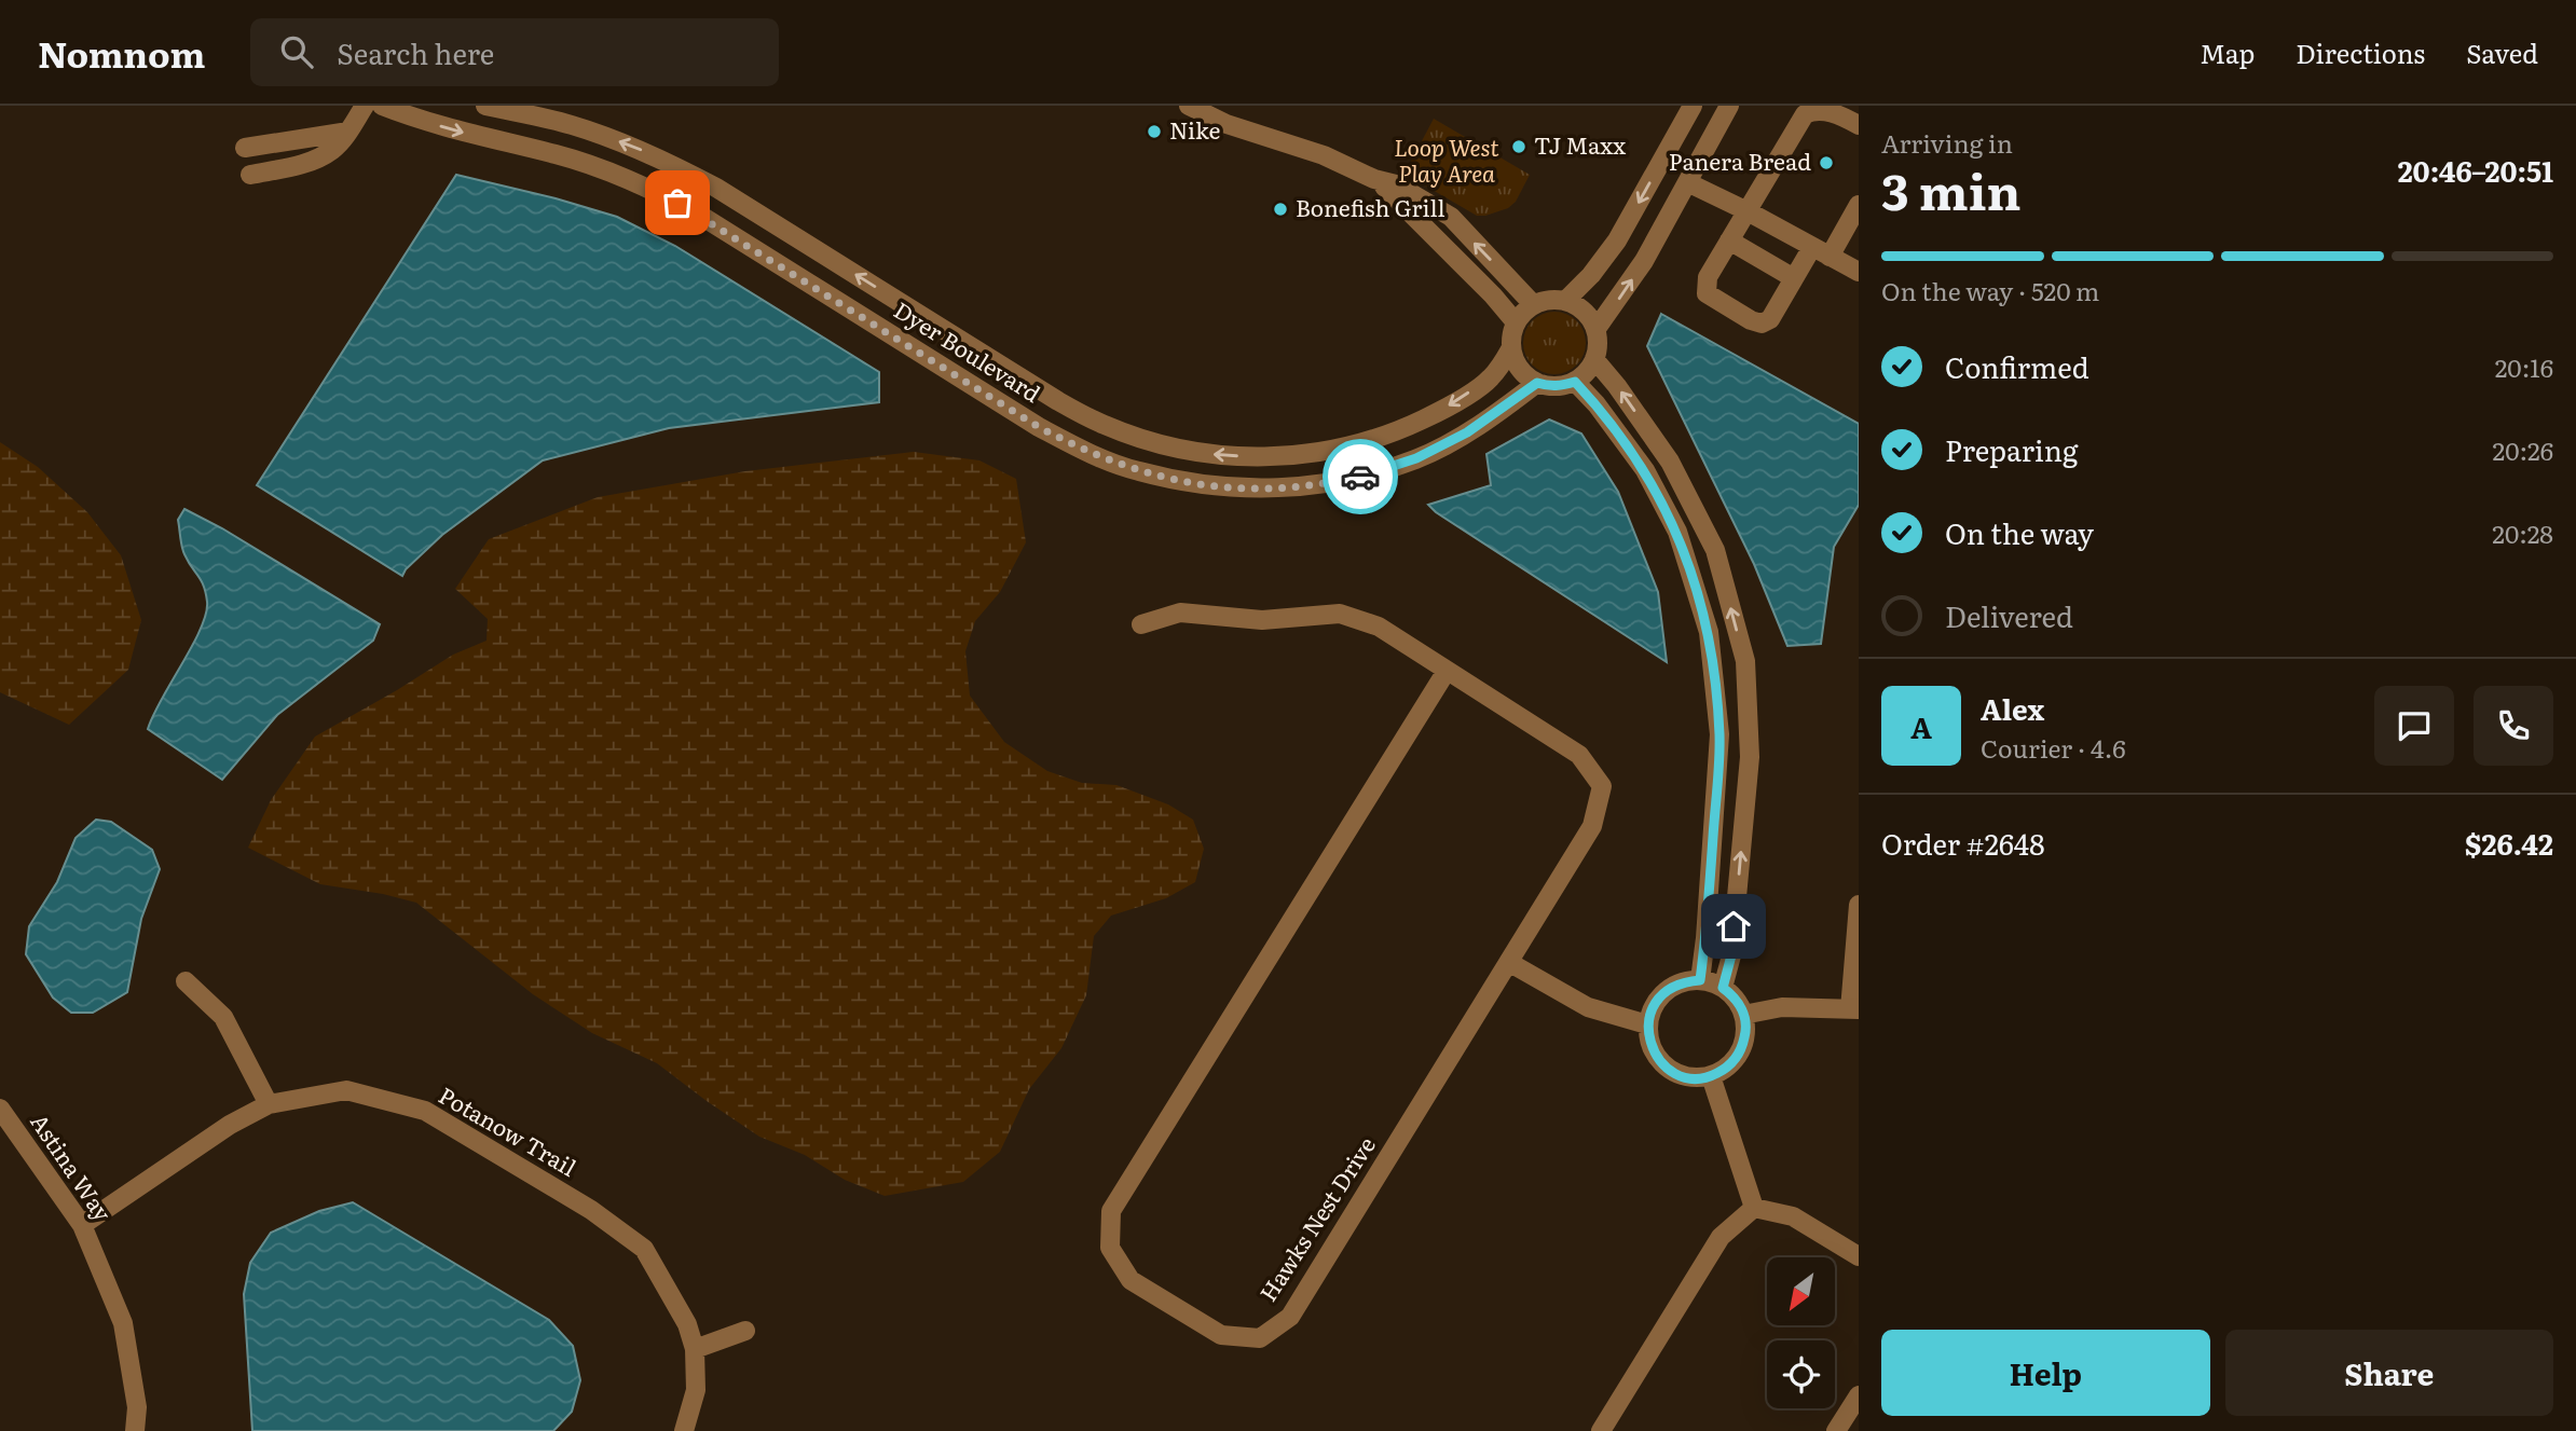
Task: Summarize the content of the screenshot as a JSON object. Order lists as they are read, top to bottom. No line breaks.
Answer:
{"streets":{"street":["Dyer Boulevard","Potanow Trail","Astina Way","Hawks Nest Drive"]},"crossings":[["Potanow Trail","Astina Way"]],"parks":["Loop West Play Area"],"places":["Nike","TJ Maxx","Panera Bread","Bonefish Grill"],"north":"bottom left","page":{"header":"Nomnom","search":"Search here","nav":["Map","Directions","Saved"],"heading":["3 min","Arriving in","20:46–20:51"],"panel":["Alex","Courier · 4.6","Order #2648","$26.42"],"bar":"On the way · 520 m","list":[["Confirmed","20:16"],["Preparing","20:26"],["On the way","20:28"],"Delivered"],"round":"A","buttons":["Help","Share"]}}
